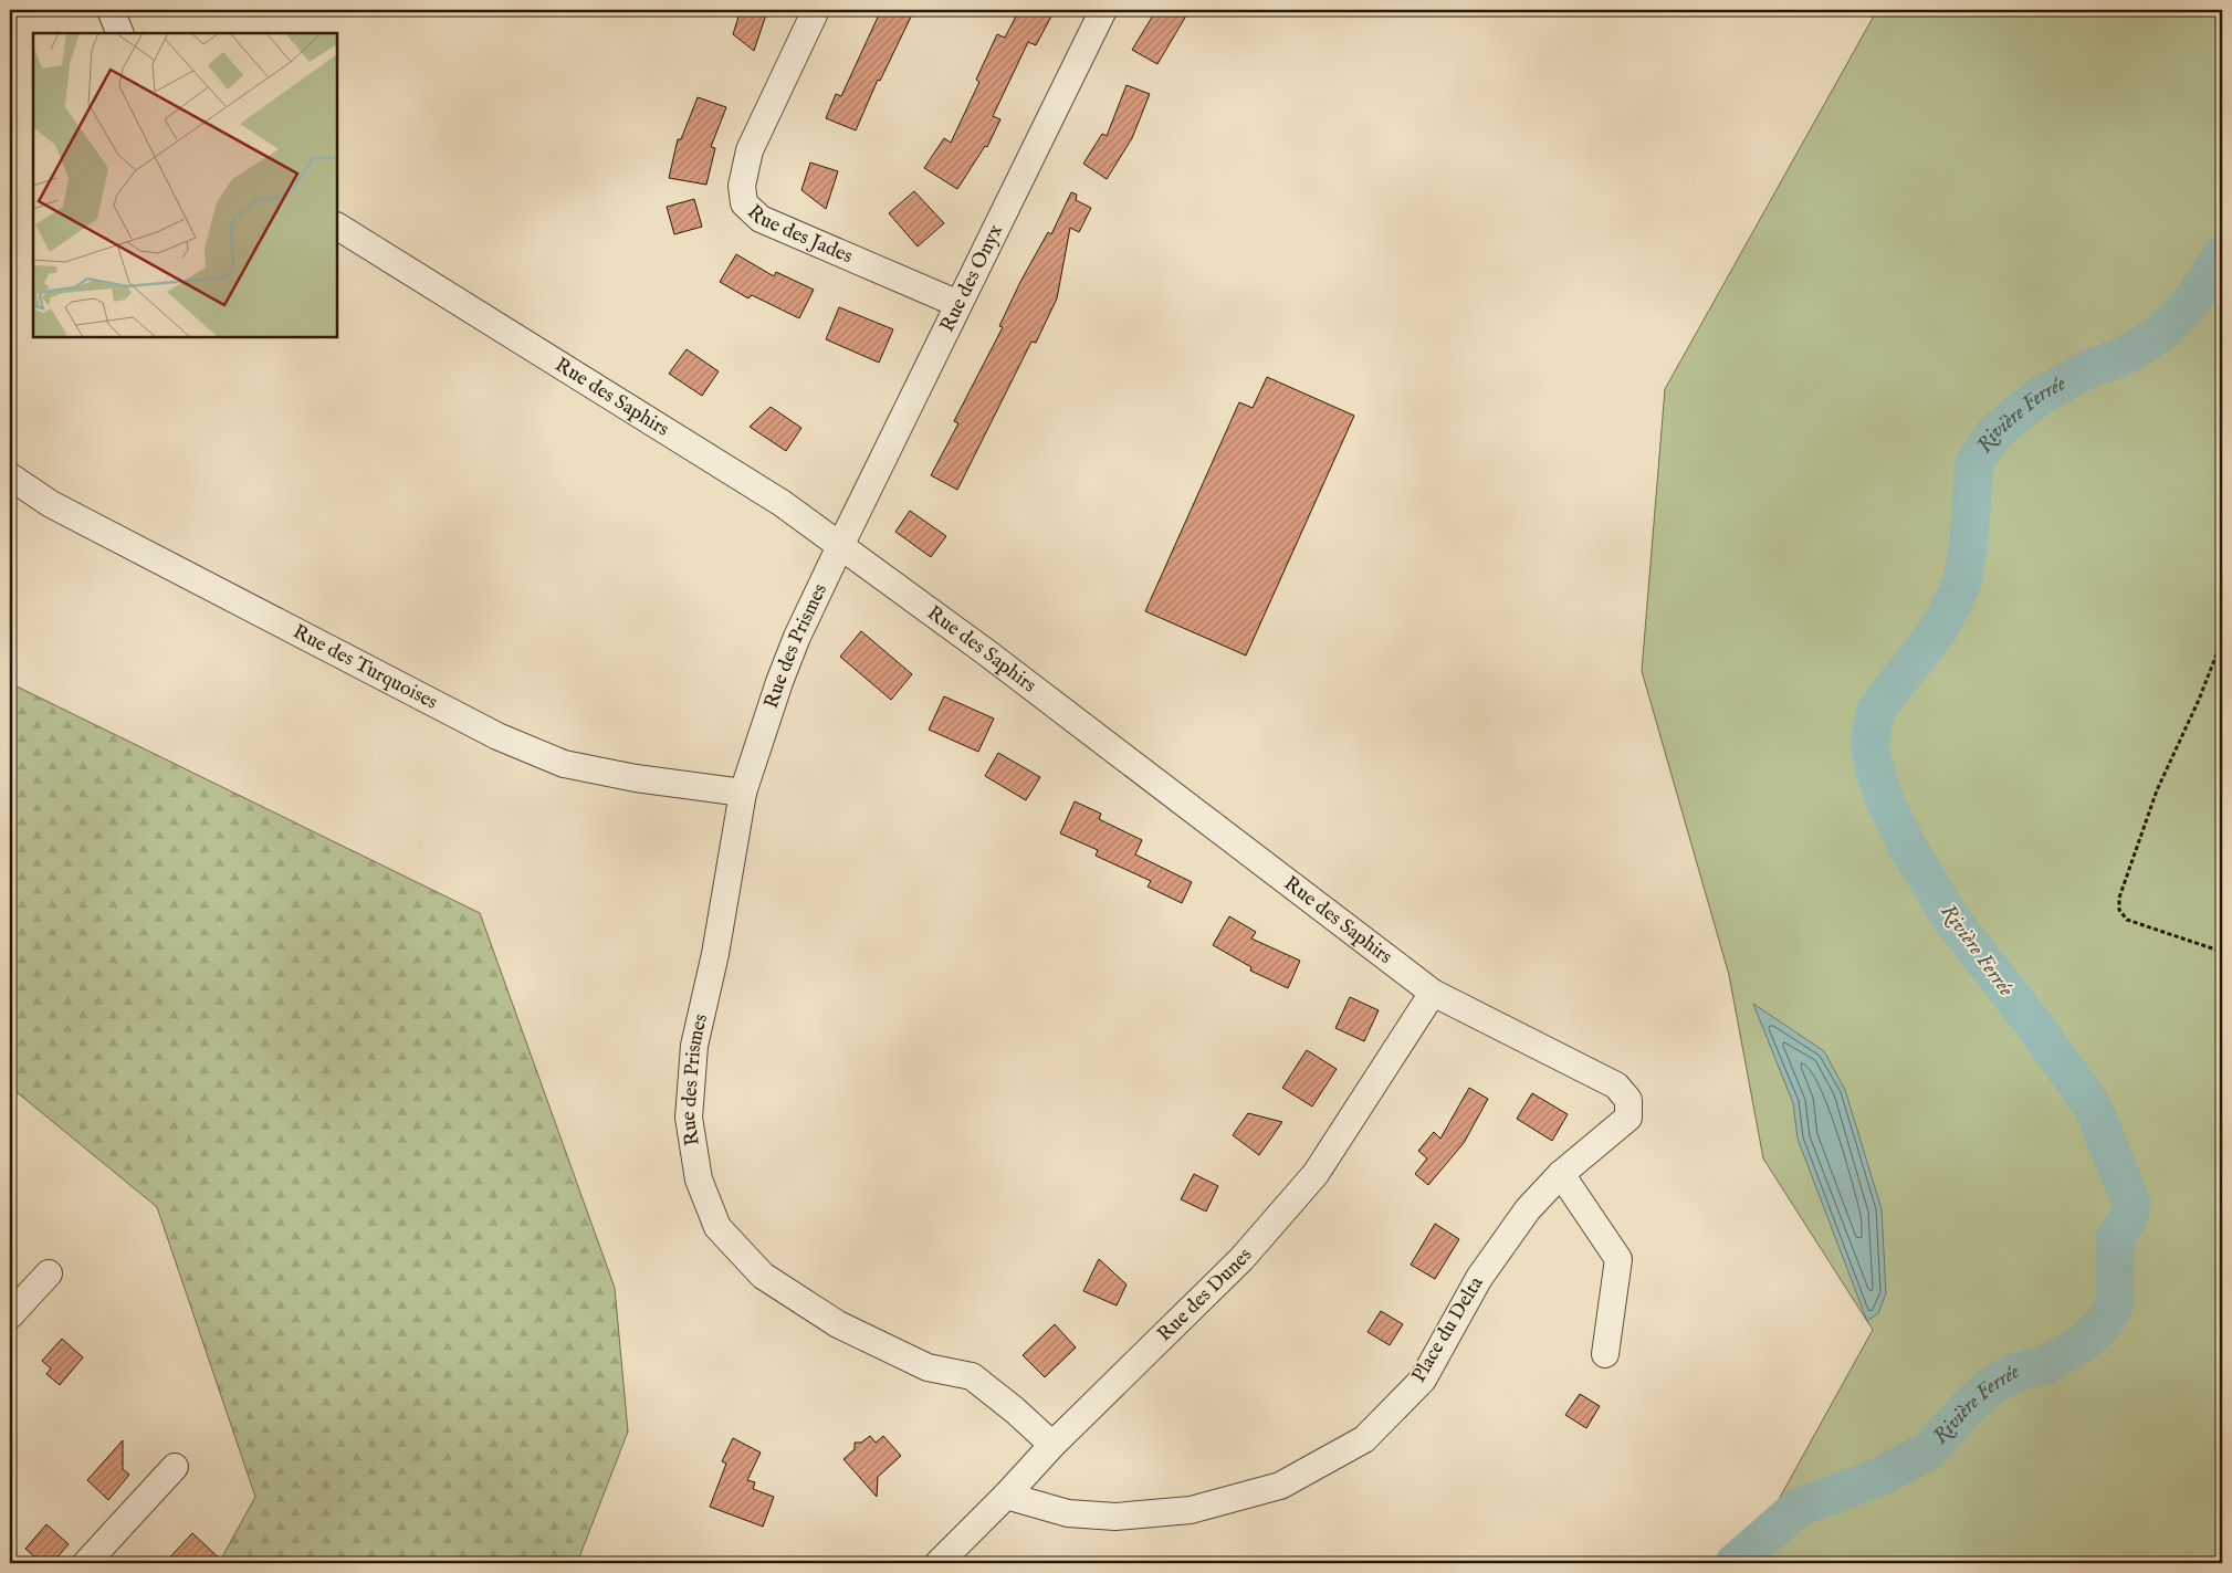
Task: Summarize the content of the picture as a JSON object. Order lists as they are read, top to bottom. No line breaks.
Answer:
{"streets":{"street":["Rue des Jades","Rue des Onyx","Rue des Saphirs","Rue des Prismes","Rue des Turquoises","Rue des Dunes","Place du Delta"]},"crossings":[["Rue des Jades","Rue des Onyx"],["Rue des Onyx","Rue des Saphirs"],["Rue des Onyx","Rue des Prismes"],["Rue des Saphirs","Rue des Prismes"],["Rue des Saphirs","Rue des Dunes"],["Rue des Saphirs","Place du Delta"],["Rue des Prismes","Rue des Turquoises"],["Rue des Prismes","Rue des Dunes"],["Rue des Dunes","Place du Delta"]],"water":["Rivière Ferrée"]}
